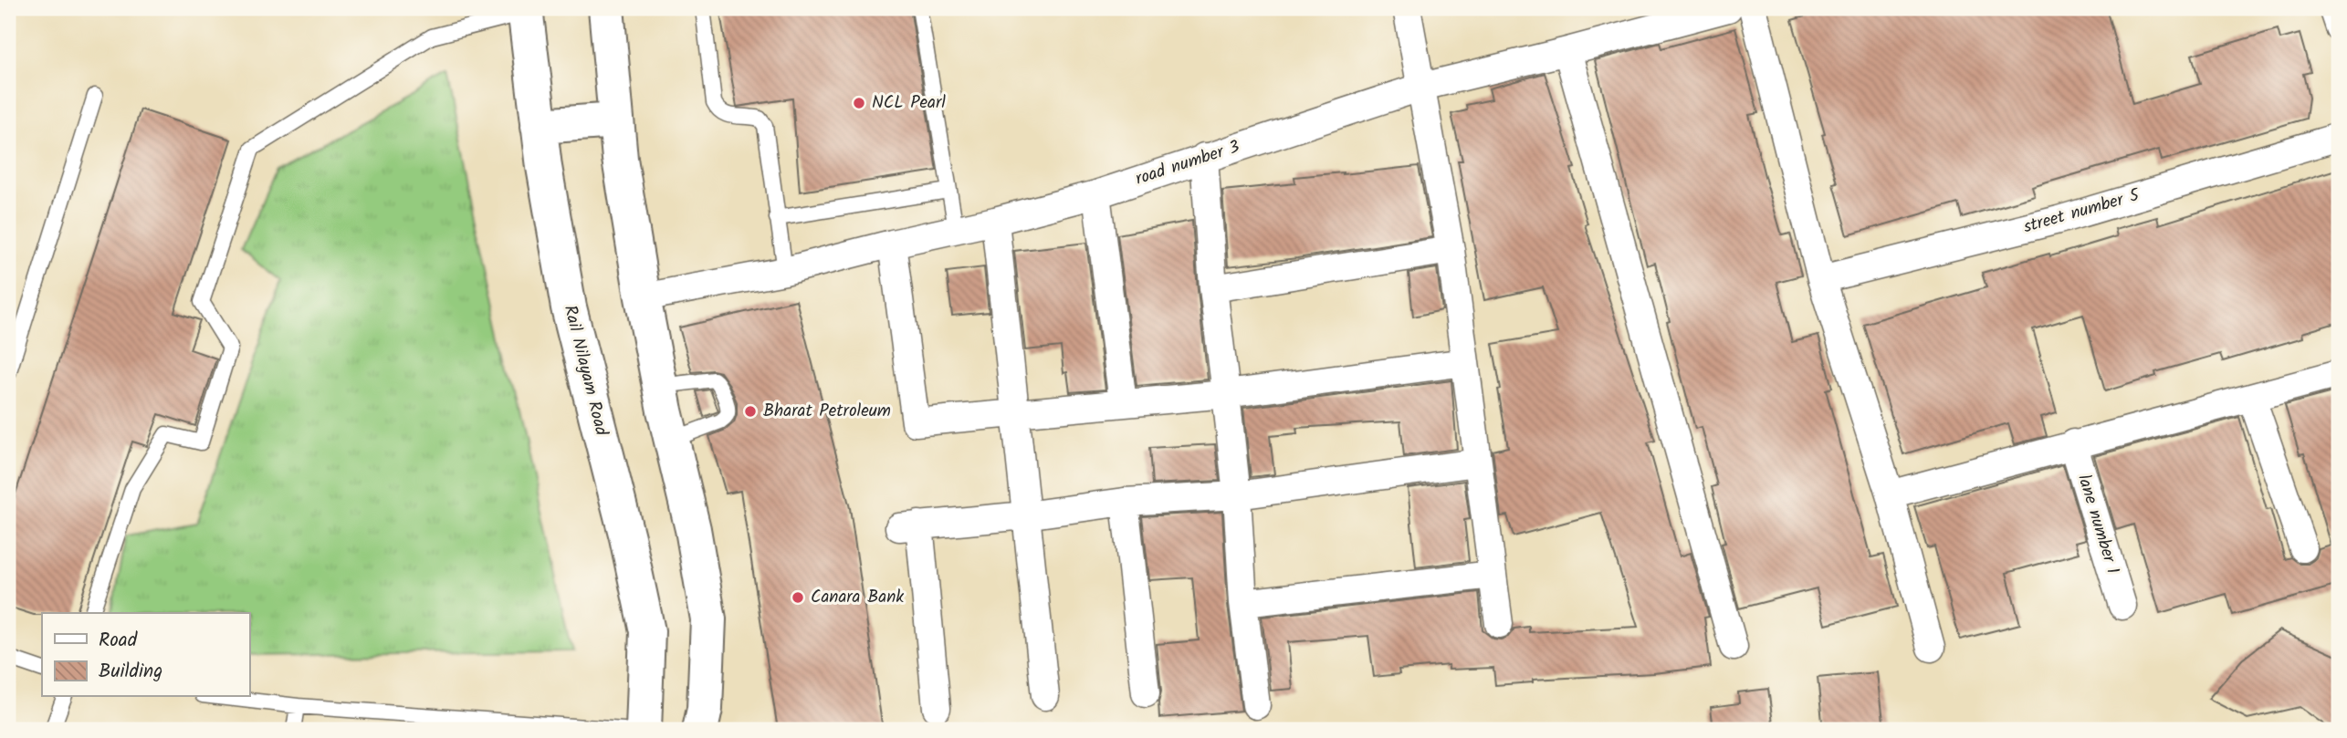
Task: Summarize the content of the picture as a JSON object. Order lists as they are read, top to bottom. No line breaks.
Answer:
{"streets":{"main road":["Rail Nilayam Road"],"street":["road number 3","street number 5","lane number 1"]},"places":["NCL Pearl","Bharat Petroleum","Canara Bank"],"legend":["Road","Building"]}
